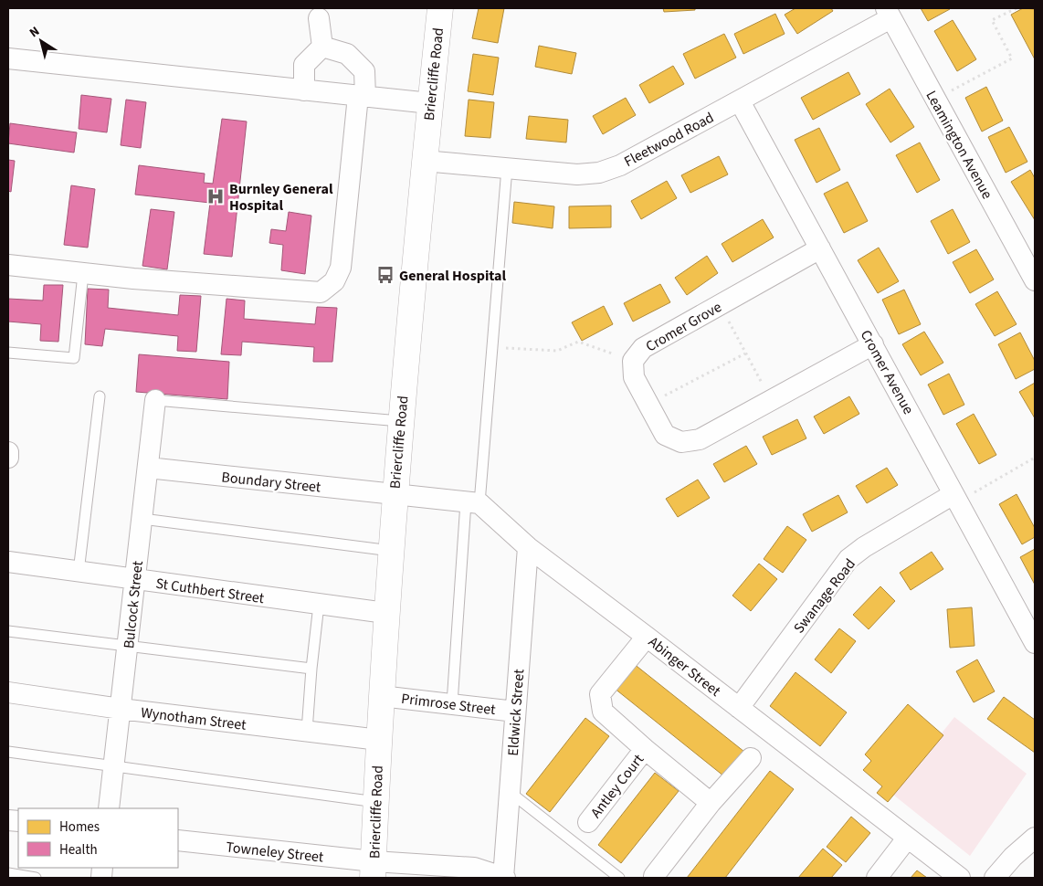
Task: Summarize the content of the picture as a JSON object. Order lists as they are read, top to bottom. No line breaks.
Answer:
{"streets":{"street":["Briercliffe Road","Fleetwood Road","Leamington Avenue","Cromer Grove","Cromer Avenue","Boundary Street","St Cuthbert Street","Swanage Road","Bulcock Street","Abinger Street","Primrose Street","Eldwick Street","Wynotham Street","Antley Court","Towneley Street"]},"crossings":[["Briercliffe Road","Fleetwood Road"],["Briercliffe Road","Boundary Street"],["Briercliffe Road","St Cuthbert Street"],["Briercliffe Road","Primrose Street"],["Briercliffe Road","Wynotham Street"],["Briercliffe Road","Towneley Street"],["Fleetwood Road","Leamington Avenue"],["Fleetwood Road","Cromer Avenue"],["Cromer Grove","Cromer Avenue"],["Cromer Avenue","Swanage Road"],["Boundary Street","Bulcock Street"],["St Cuthbert Street","Bulcock Street"],["Swanage Road","Abinger Street"],["Bulcock Street","Wynotham Street"],["Abinger Street","Eldwick Street"],["Abinger Street","Antley Court"],["Primrose Street","Eldwick Street"],["Eldwick Street","Towneley Street"]],"places":{"hospital":["Burnley General Hospital"],"bus stop":["General Hospital"]},"legend":["Homes","Health"],"north":"top left"}
